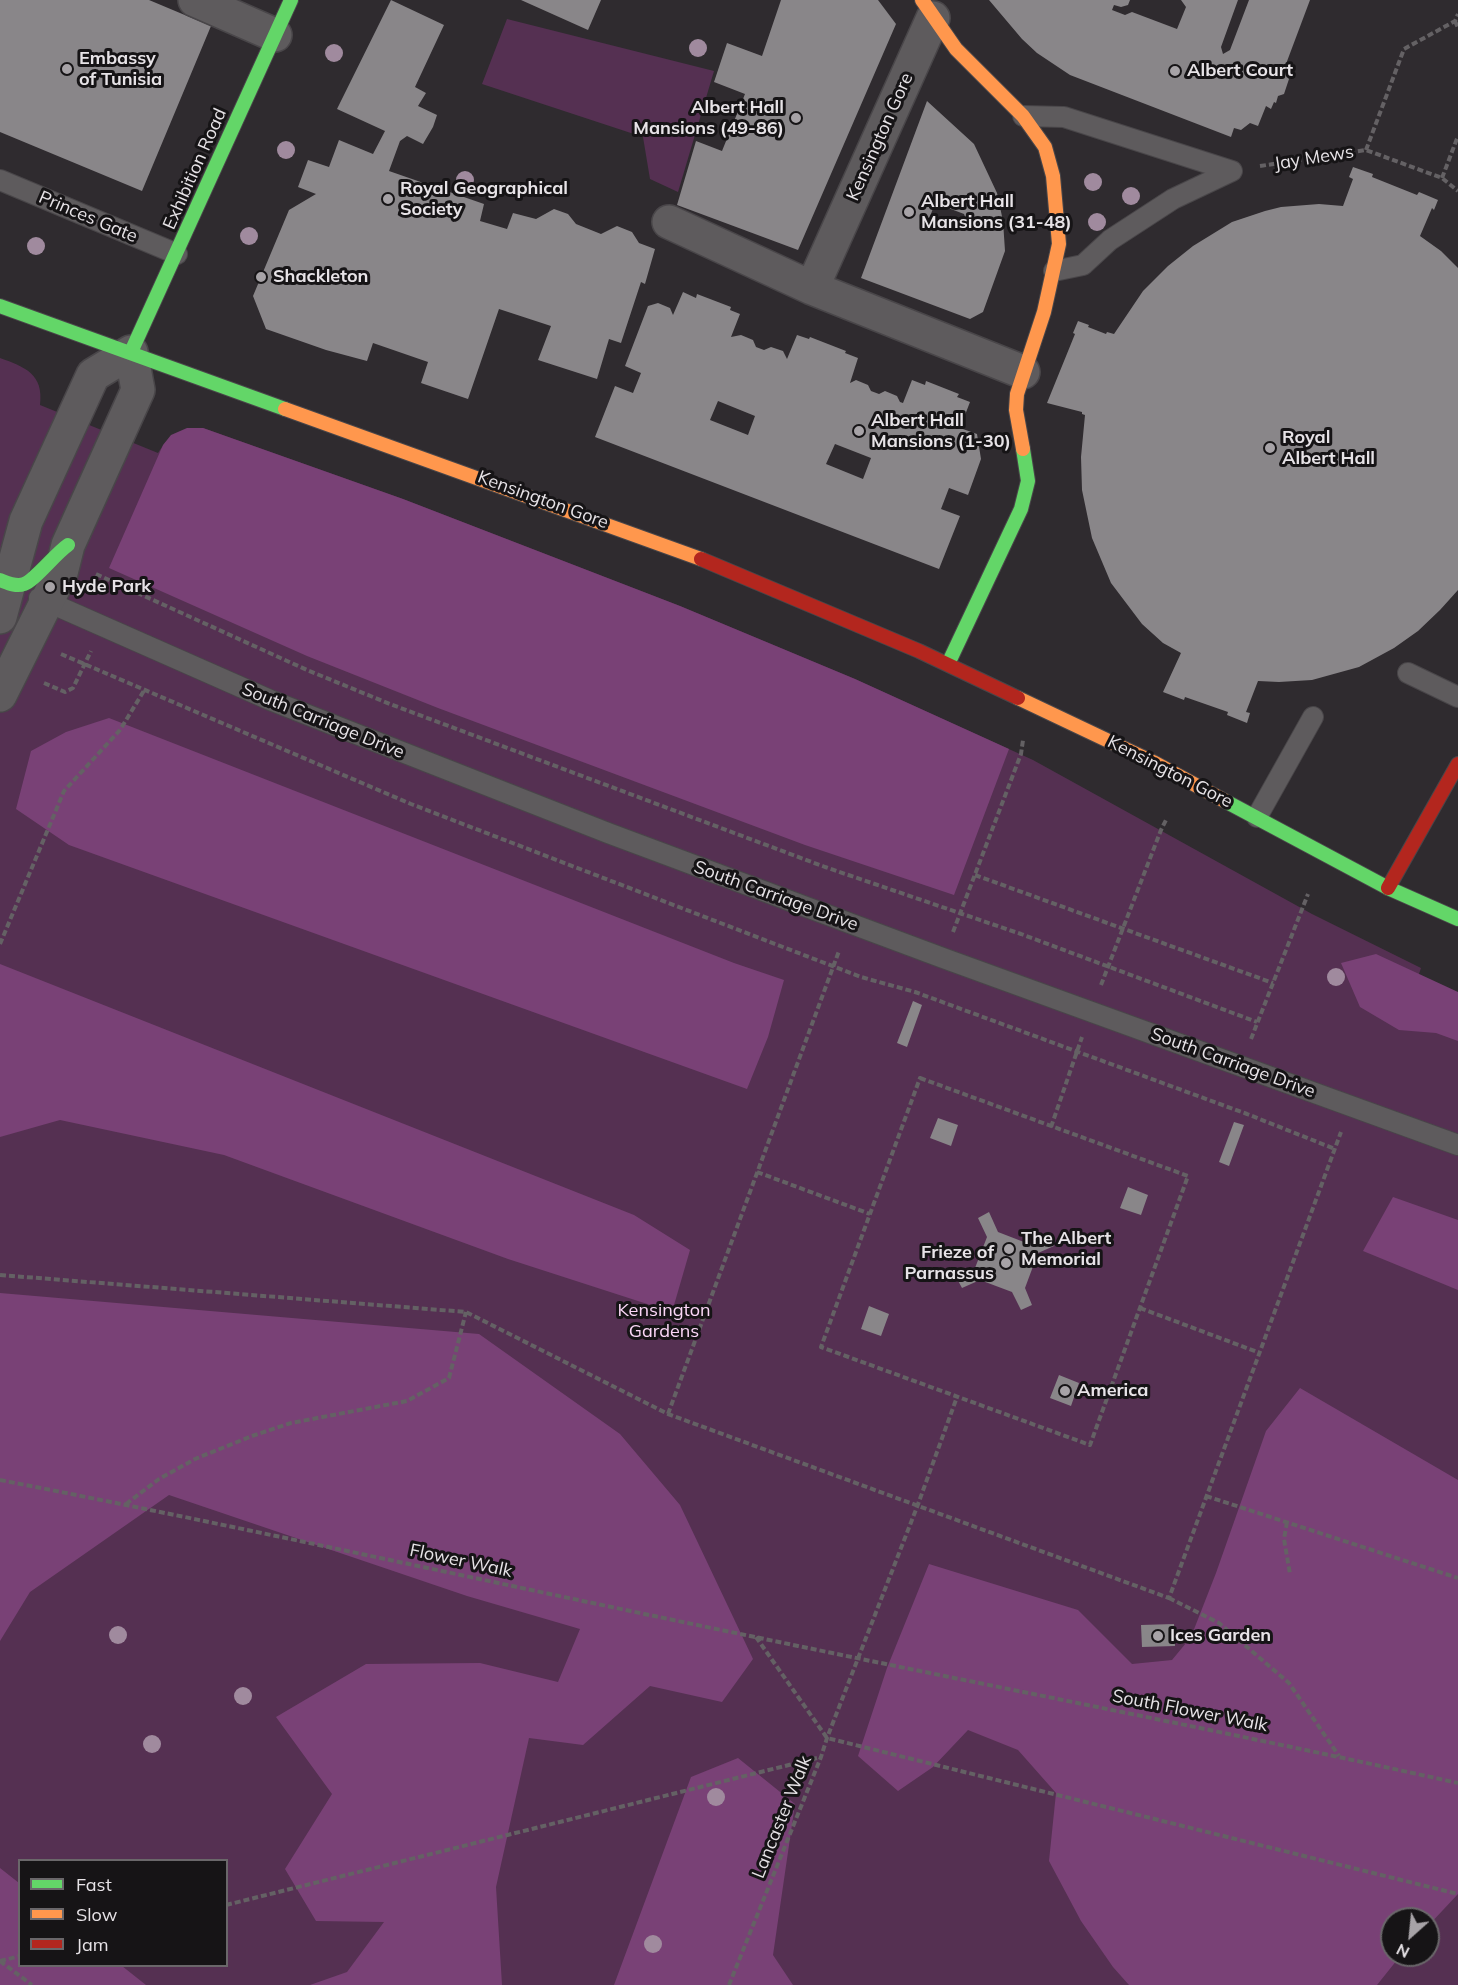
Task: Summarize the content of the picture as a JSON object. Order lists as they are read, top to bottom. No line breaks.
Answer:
{"streets":{"main road":["Kensington Gore","Exhibition Road"],"lane":["Princes Gate","South Carriage Drive"],"path":["Jay Mews","Flower Walk","South Flower Walk","Lancaster Walk"]},"crossings":[["Kensington Gore","Exhibition Road"],["Exhibition Road","Princes Gate"],["Flower Walk","South Flower Walk"],["Flower Walk","Lancaster Walk"]],"parks":["Kensington Gardens"],"places":["Embassy of Tunisia","Albert Court","Albert Hall Mansions (49-86)","Royal Geographical Society","Albert Hall Mansions (31-48)","Shackleton","Albert Hall Mansions (1-30)","Royal Albert Hall","Hyde Park","The Albert Memorial","Frieze of Parnassus","America","Ices Garden"],"legend":["Fast","Slow","Jam"],"north":"bottom left"}
